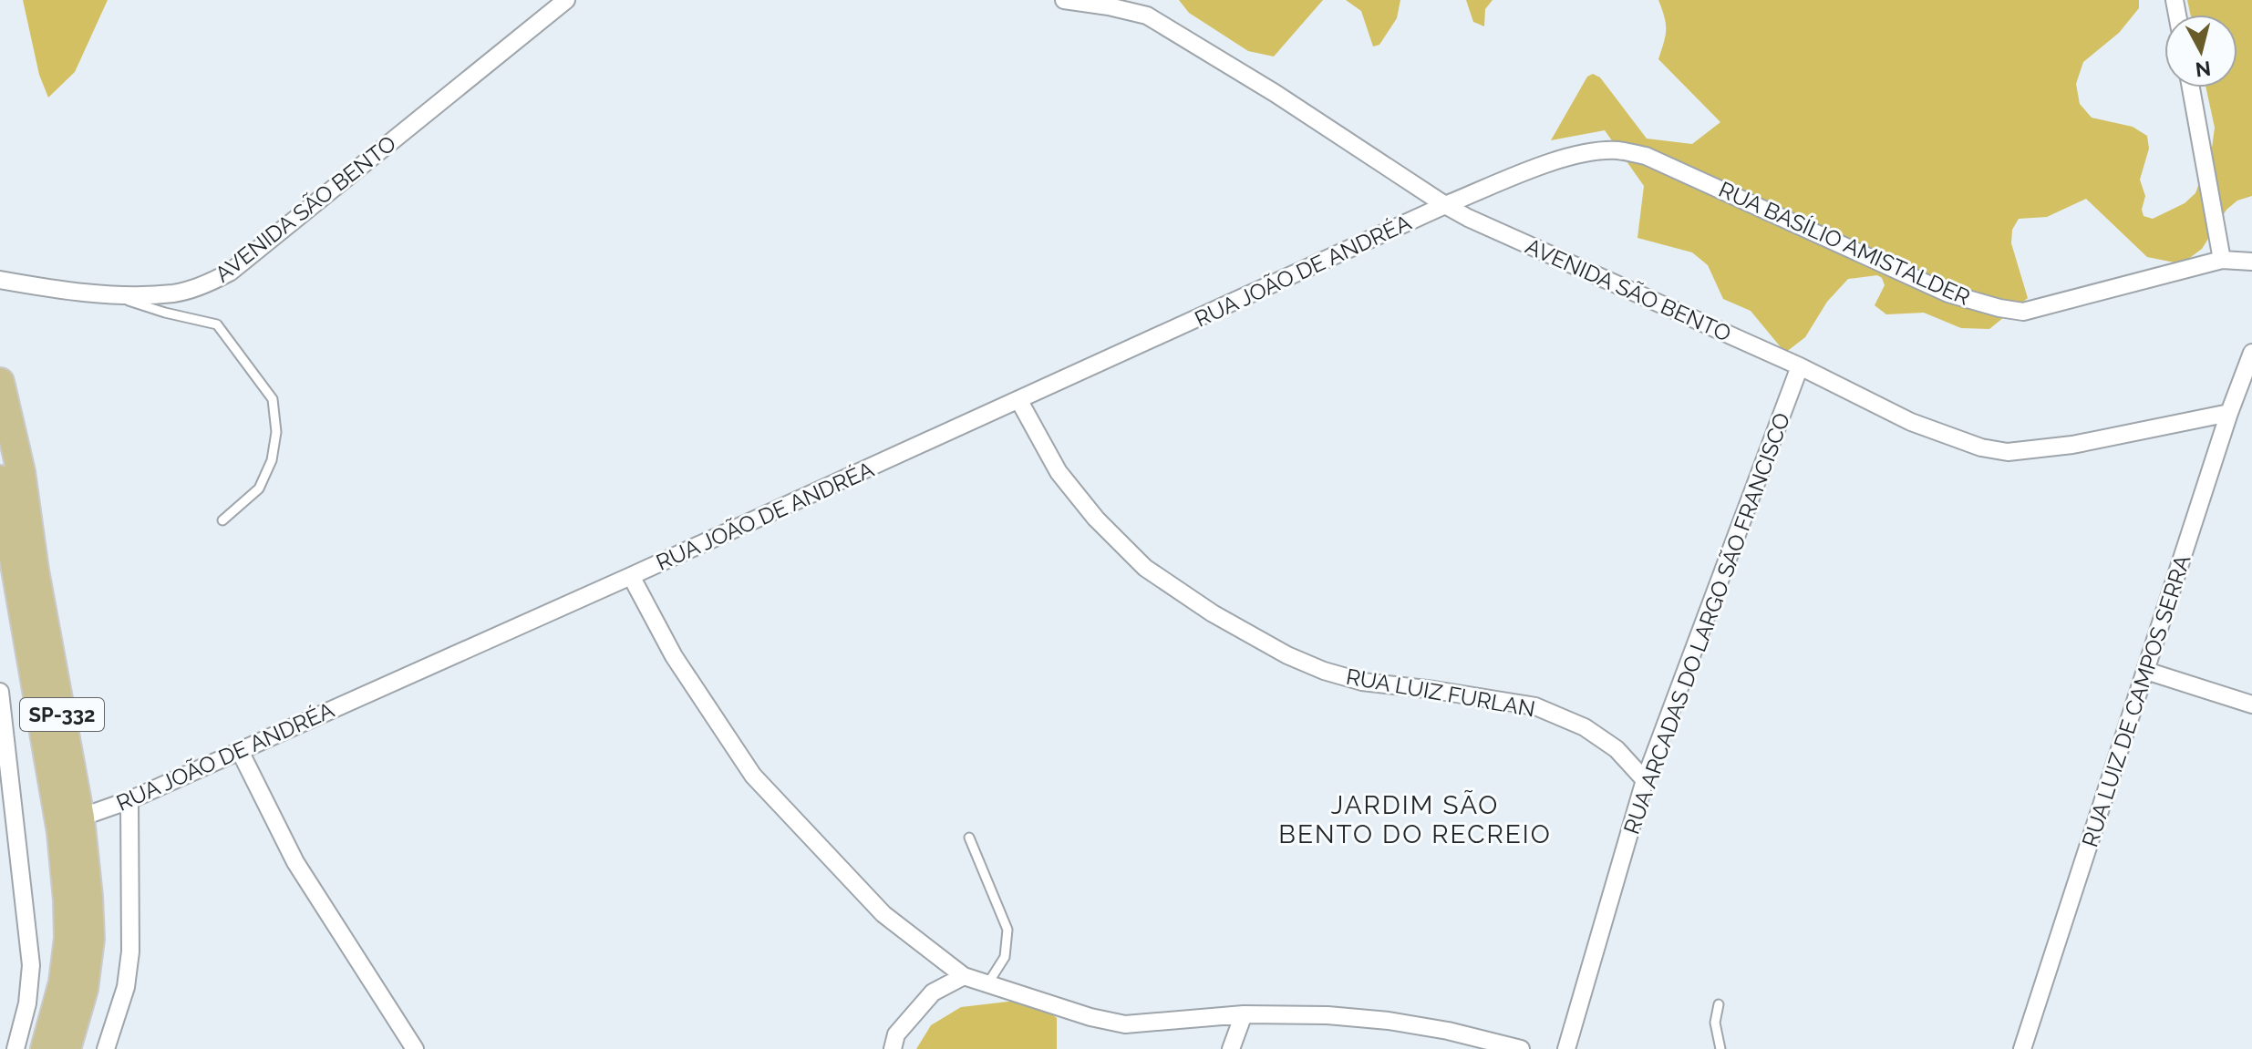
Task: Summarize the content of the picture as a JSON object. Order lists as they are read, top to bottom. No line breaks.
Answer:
{"streets":{"main road":["SP-332"],"street":["AVENIDA SÃO BENTO","RUA BASÍLIO AMISTALDER","RUA JOÃO DE ANDRÉA","RUA ARCADAS DO LARGO SÃO FRANCISCO","RUA LUIZ FURLAN","RUA LUIZ DE CAMPOS SERRA"]},"crossings":[["AVENIDA SÃO BENTO","RUA BASÍLIO AMISTALDER"],["AVENIDA SÃO BENTO","RUA JOÃO DE ANDRÉA"],["AVENIDA SÃO BENTO","RUA ARCADAS DO LARGO SÃO FRANCISCO"],["AVENIDA SÃO BENTO","RUA LUIZ DE CAMPOS SERRA"],["RUA BASÍLIO AMISTALDER","RUA JOÃO DE ANDRÉA"],["RUA JOÃO DE ANDRÉA","RUA LUIZ FURLAN"],["RUA JOÃO DE ANDRÉA","SP-332"],["RUA ARCADAS DO LARGO SÃO FRANCISCO","RUA LUIZ FURLAN"]],"districts":["JARDIM SÃO BENTO DO RECREIO"],"north":"bottom"}
